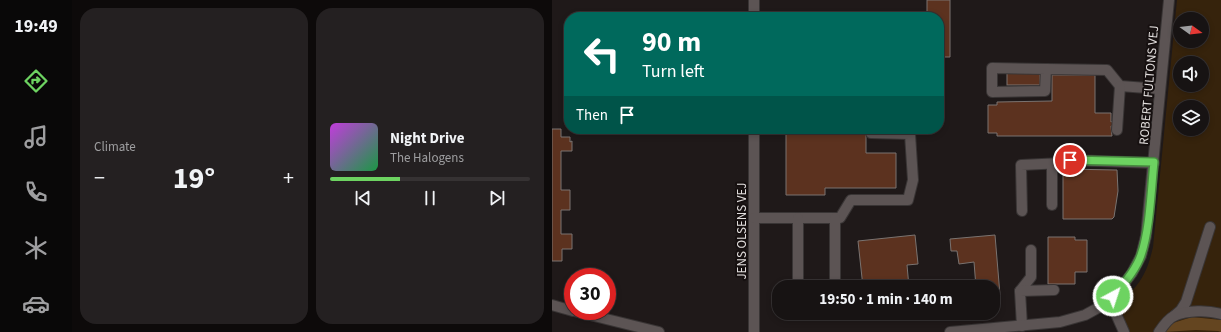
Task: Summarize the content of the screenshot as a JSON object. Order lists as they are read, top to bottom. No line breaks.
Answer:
{"streets":{"street":["ROBERT FULTONS VEJ","JENS OLSENS VEJ"]},"north":"right","page":{"tabs":"19:49","tile":"Climate","turn":["90 m","Turn left"],"then":"Then","song":["Night Drive","The Halogens"],"heat":["−","19°","+"],"limit":"30","trip":"19:50 · 1 min · 140 m"}}
